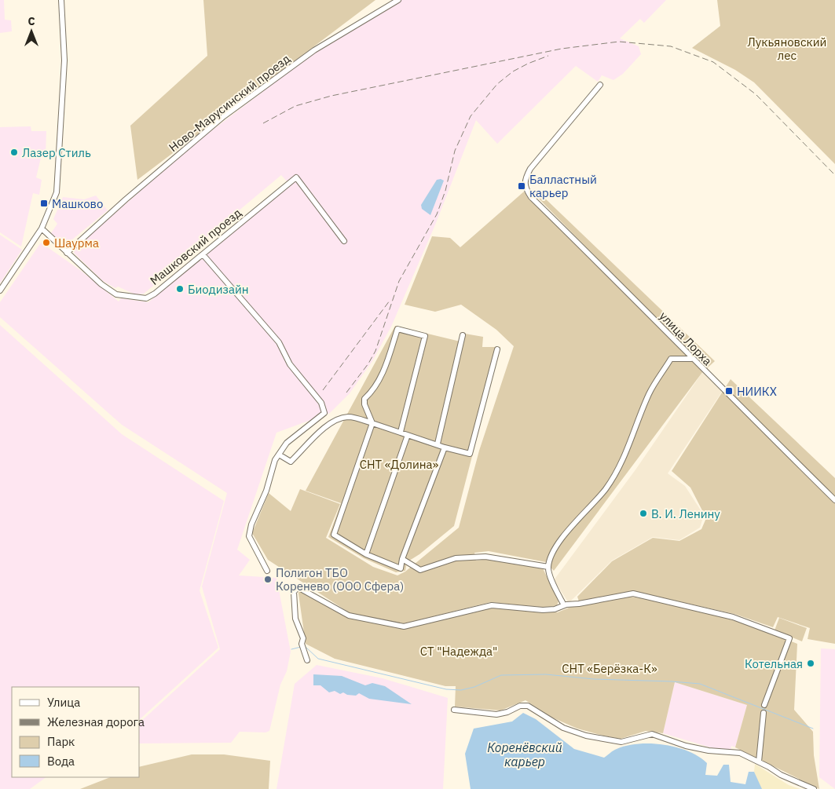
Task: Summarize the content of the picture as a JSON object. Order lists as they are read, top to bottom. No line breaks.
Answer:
{"streets":{"street":["Ново-Марусинский проезд","Машковский проезд","улица Лорха"]},"crossings":[["Ново-Марусинский проезд","Машковский проезд"]],"water":["Коренёвский карьер"],"parks":["Лукьяновский лес","СНТ «Долина»","СТ \"Надежда\"","СНТ «Берёзка-К»"],"places":{"other":["Лазер Стиль","Шаурма","Биодизайн","В. И. Ленину","Полигон ТБО Коренево (ООО Сфера)","Котельная"],"transit":["Балластный карьер","Машково","НИИКХ"]},"legend":["Улица","Железная дорога","Парк","Вода"],"north":"top"}
